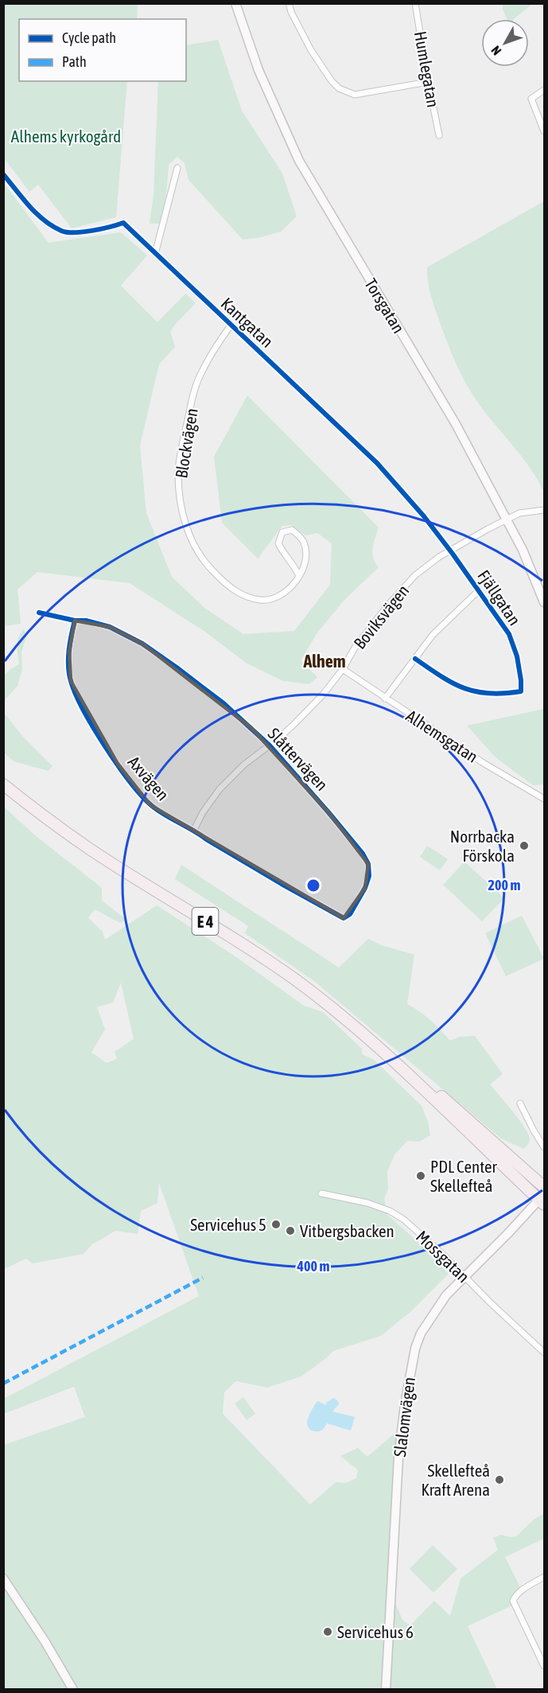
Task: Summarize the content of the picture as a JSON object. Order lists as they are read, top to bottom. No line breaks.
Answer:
{"streets":{"highway":["E 4"],"main road":["Torsgatan","Slalomvägen"],"street":["Humlegatan","Kantgatan","Blockvägen","Fjällgatan","Boviksvägen","Alhemsgatan","Slåttervägen","Axvägen","Mossgatan"]},"crossings":[["Torsgatan","Boviksvägen"],["Kantgatan","Blockvägen"],["Kantgatan","Fjällgatan"],["Kantgatan","Boviksvägen"],["Fjällgatan","Boviksvägen"],["Boviksvägen","Alhemsgatan"],["Boviksvägen","Slåttervägen"],["Boviksvägen","Axvägen"],["Slåttervägen","Axvägen"],["E 4","Slalomvägen"],["Mossgatan","Slalomvägen"]],"districts":["Alhem"],"parks":["Alhems kyrkogård"],"places":["Norrbacka Förskola","PDL Center Skellefteå","Servicehus 5","Vitbergsbacken","Skellefteå Kraft Arena","Servicehus 6"],"legend":["Cycle path","Path"],"north":"bottom left","rings":["200 m","400 m"]}
